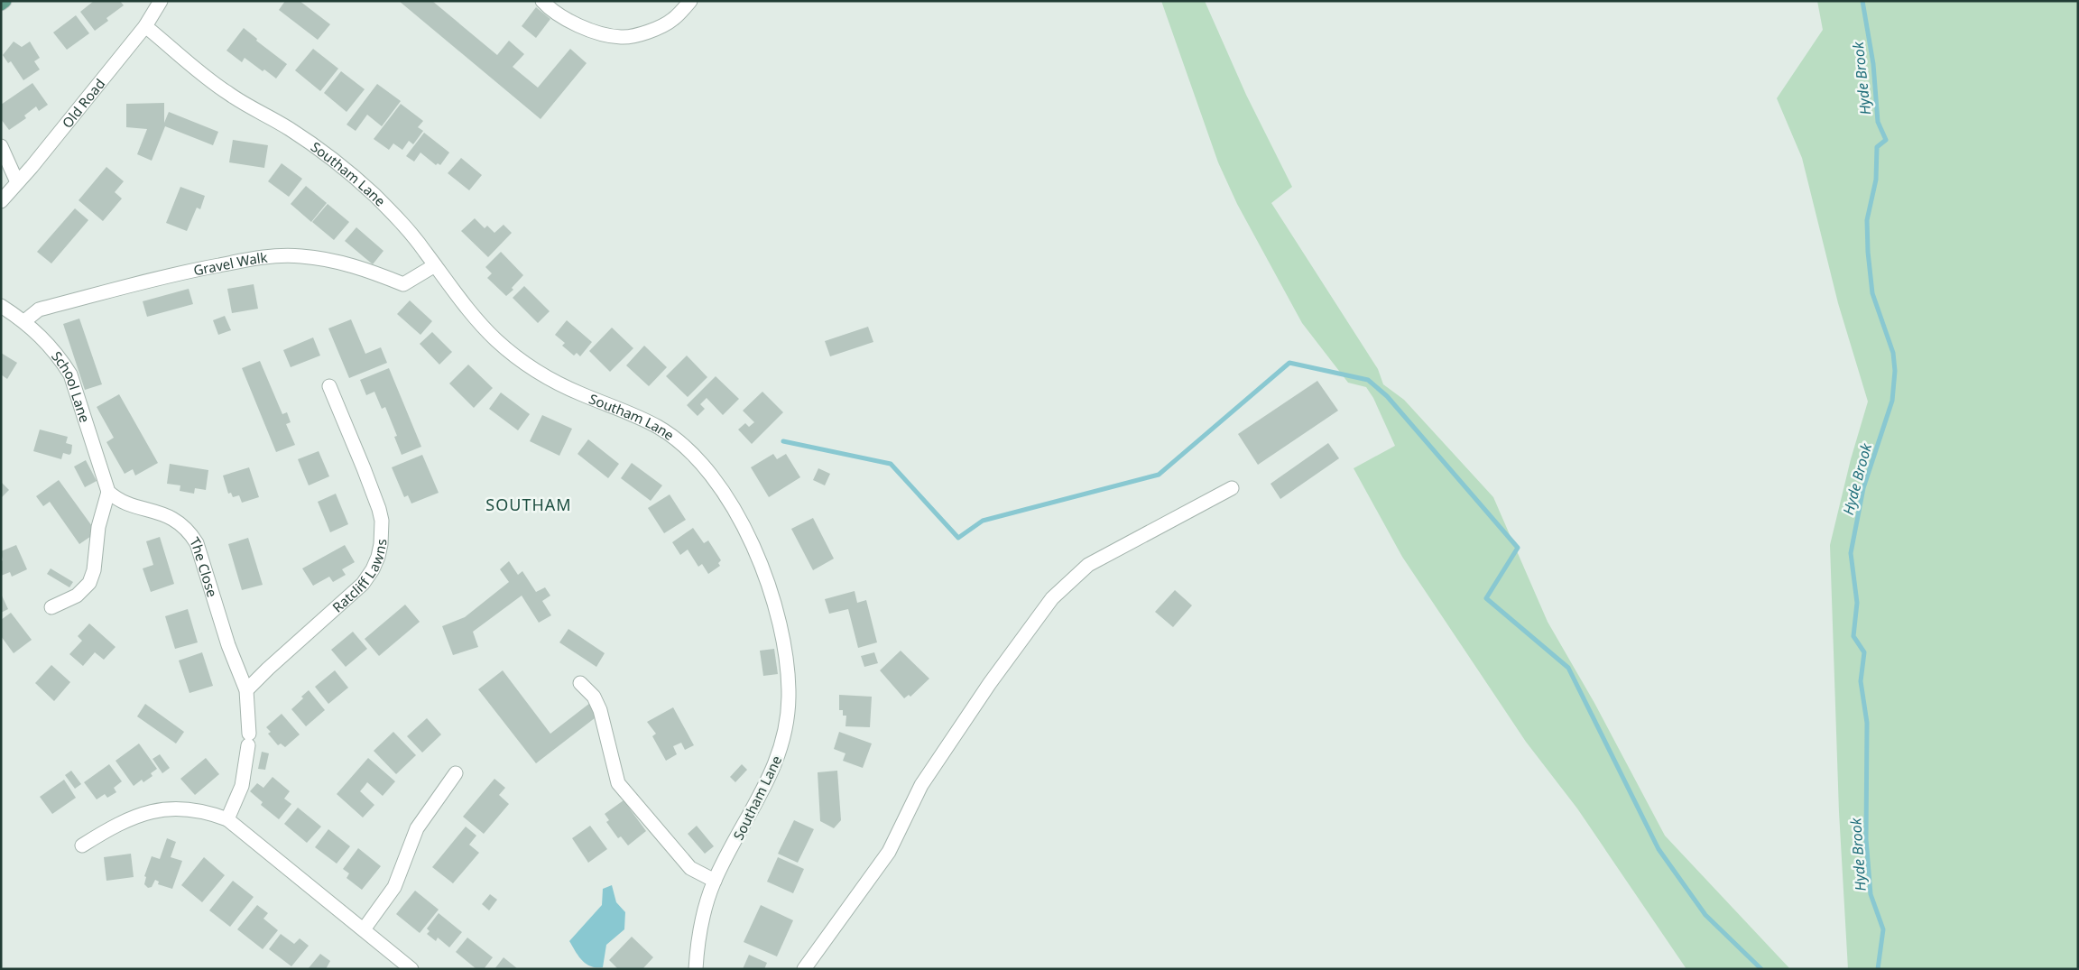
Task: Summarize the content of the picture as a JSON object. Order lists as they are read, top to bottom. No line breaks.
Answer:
{"streets":{"street":["Old Road","Southam Lane","Gravel Walk","School Lane","The Close","Ratcliff Lawns"]},"crossings":[["Old Road","Southam Lane"],["Southam Lane","Gravel Walk"],["Gravel Walk","School Lane"],["School Lane","The Close"],["The Close","Ratcliff Lawns"]],"districts":["SOUTHAM"],"water":["Hyde Brook"]}
